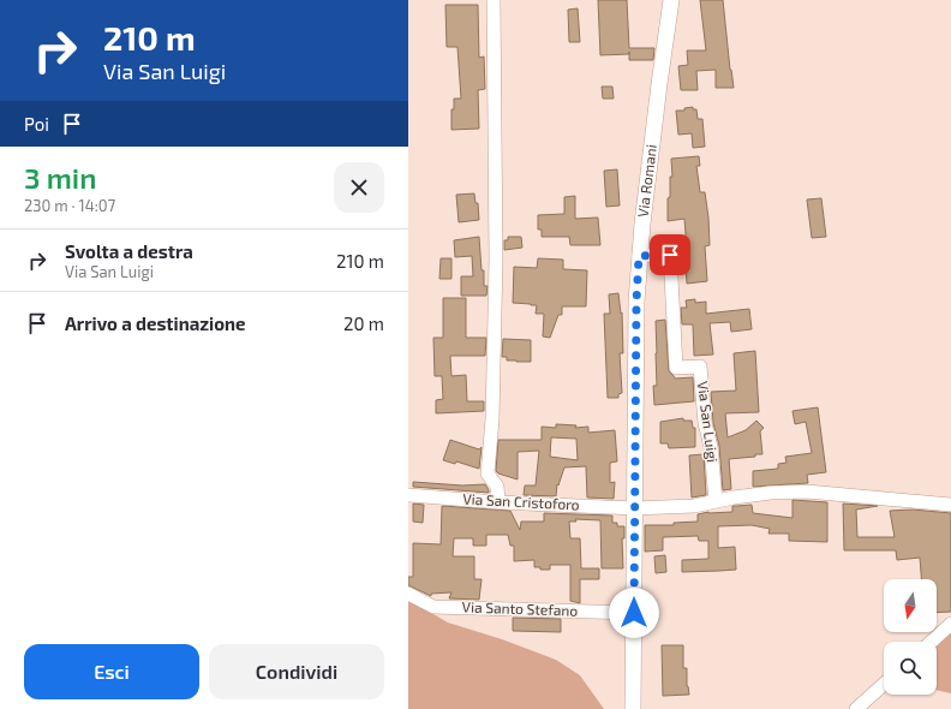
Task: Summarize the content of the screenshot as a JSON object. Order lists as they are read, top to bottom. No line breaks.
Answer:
{"streets":{"street":["Via Romani","Via San Luigi","Via San Cristoforo","Via Santo Stefano"]},"crossings":[["Via Romani","Via San Luigi"],["Via Romani","Via San Cristoforo"],["Via Romani","Via Santo Stefano"],["Via San Luigi","Via San Cristoforo"]],"north":"bottom","page":{"turn":["210 m","Via San Luigi"],"then":"Poi","heading":["3 min","230 m · 14:07"],"list":[{"name":"Svolta a destra","note":"Via San Luigi","value":"210 m"},{"name":"Arrivo a destinazione","value":"20 m"}],"buttons":["Esci","Condividi"]}}
